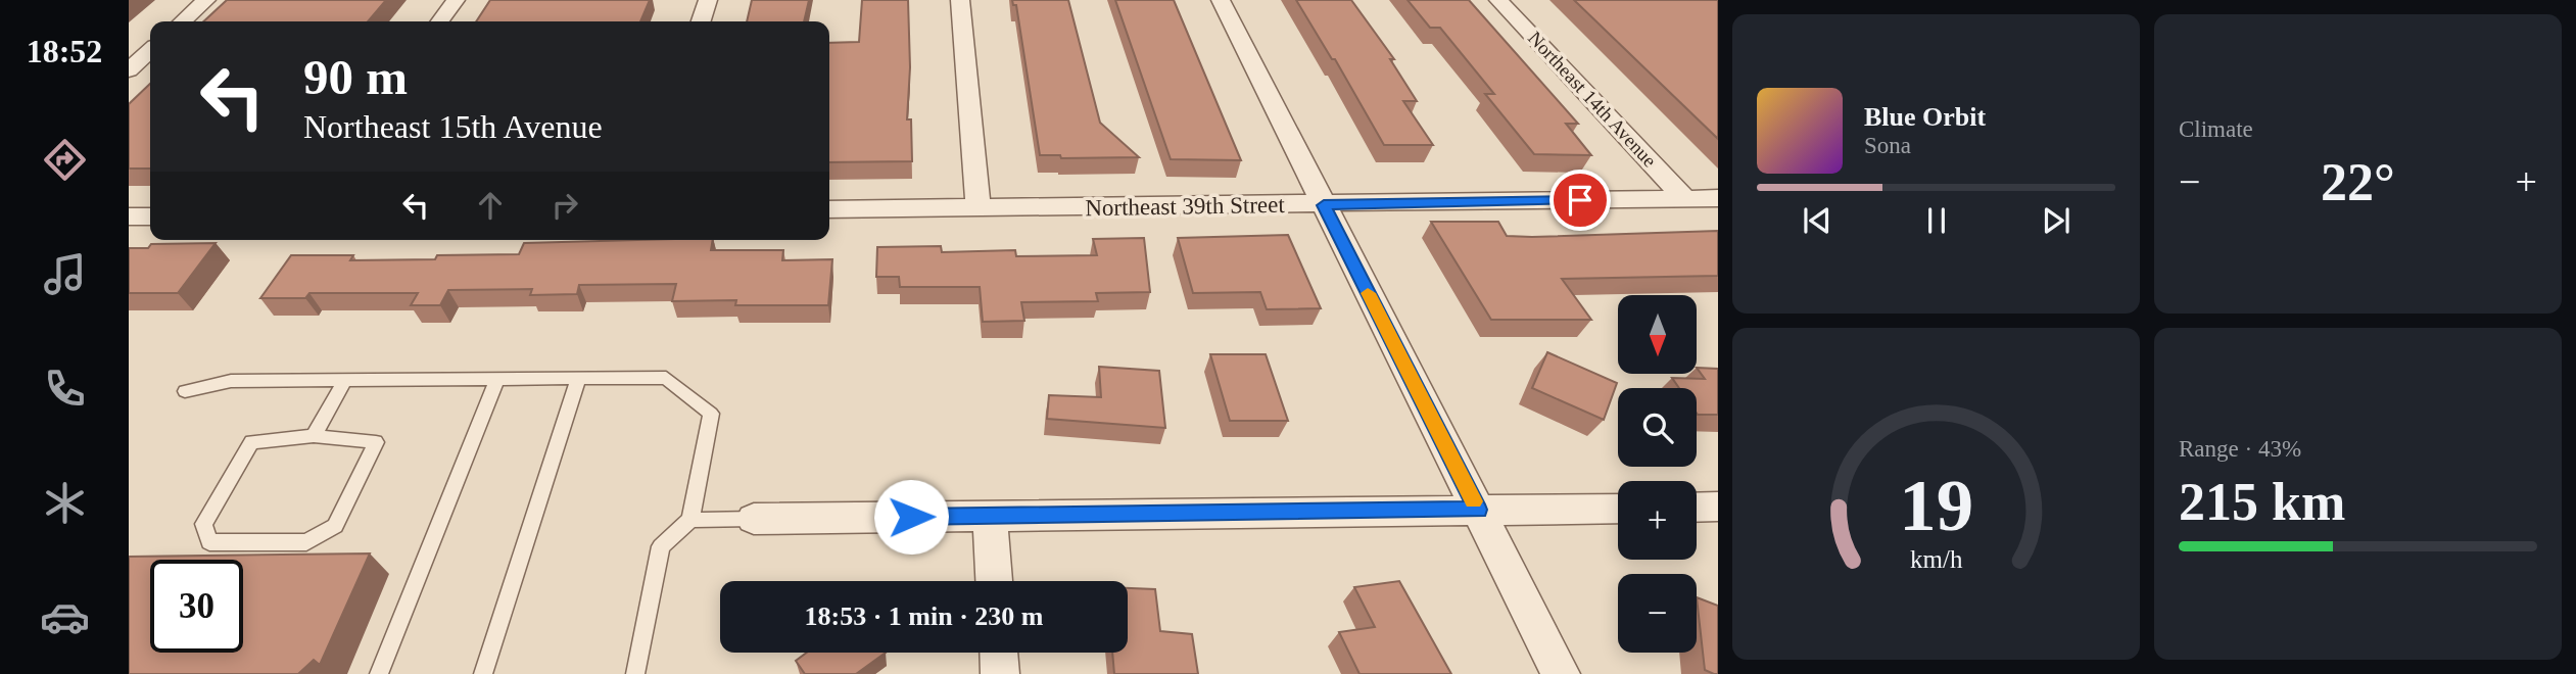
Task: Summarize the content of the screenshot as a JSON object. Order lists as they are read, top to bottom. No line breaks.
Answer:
{"streets":{"street":["Northeast 14th Avenue","Northeast 39th Street"]},"crossings":[["Northeast 14th Avenue","Northeast 39th Street"]],"north":"bottom","page":{"tabs":"18:52","tile":["Climate",["Range · 43%","215 km"]],"turn":["90 m","Northeast 15th Avenue"],"song":["Blue Orbit","Sona"],"heat":["−","22°","+"],"map_buttons":["+","−"],"limit":"30","trip":"18:53 · 1 min · 230 m","gauge":["19","km/h"]}}
